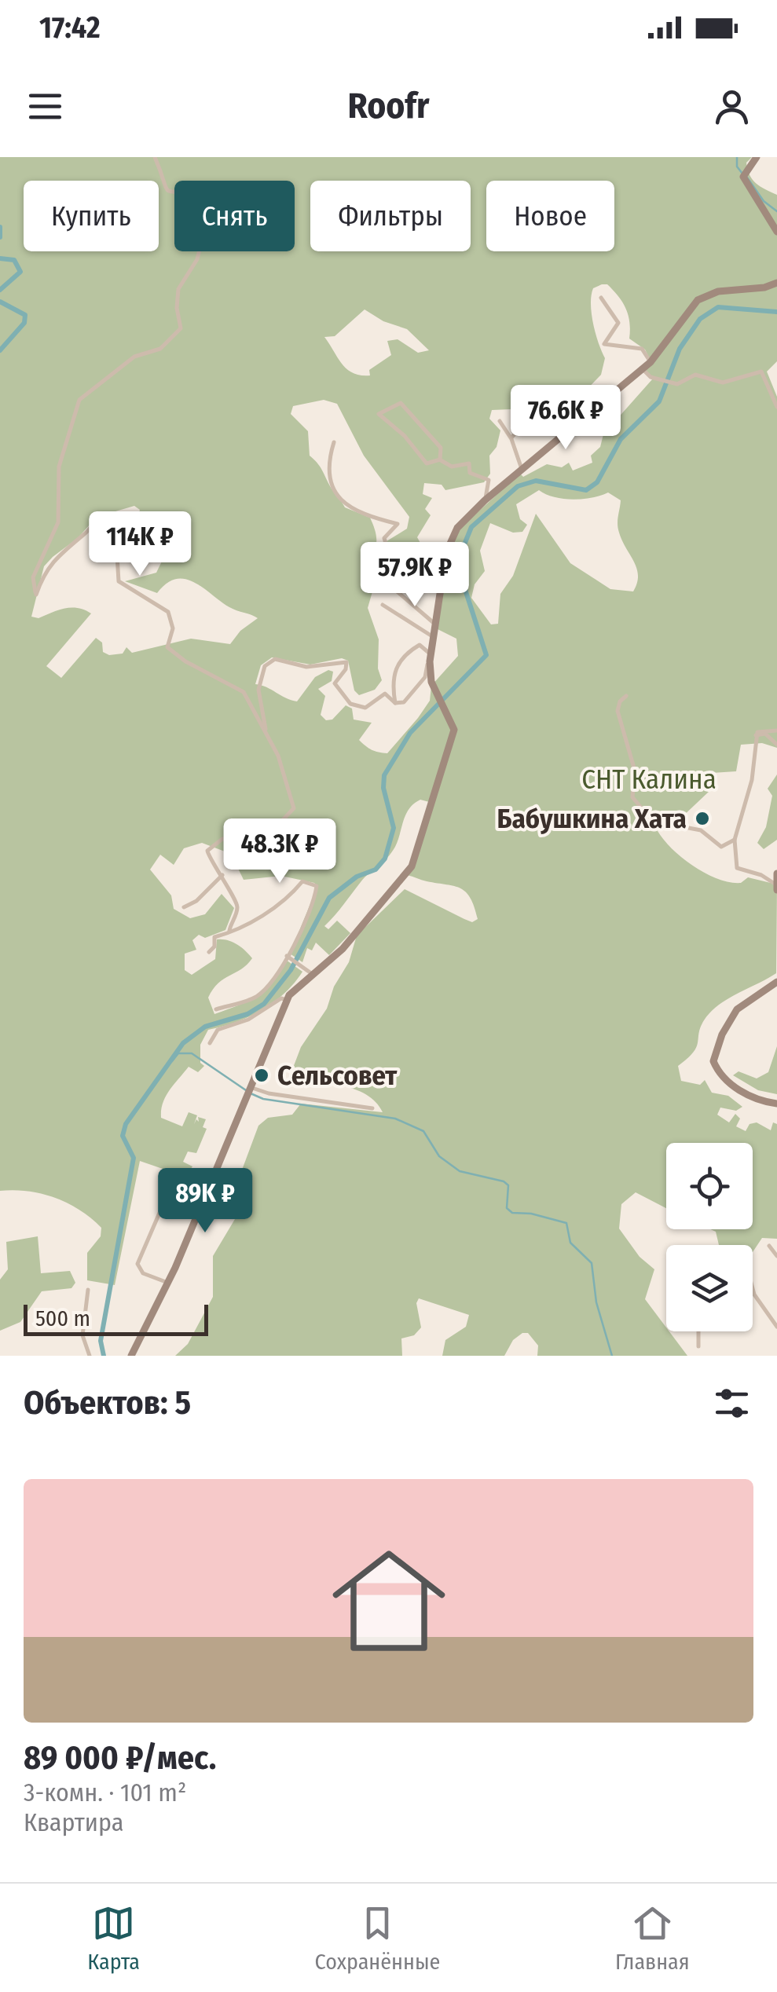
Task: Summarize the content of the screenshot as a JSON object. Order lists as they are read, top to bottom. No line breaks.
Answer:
{"parks":["СНТ Калина"],"places":["Бабушкина Хата","Сельсовет"],"scale_bar":"500 m","page":{"status":"17:42","header":"Roofr","chip":["Купить","Снять","Фильтры","Новое"],"price":["76.6K ₽","114K ₽","57.9K ₽","48.3K ₽","89K ₽"],"scale":"500 m","heading":"Объектов: 5","list":[{"name":"89 000 ₽/мес.","note":"3-комн. · 101 m² · Квартира"}],"tabs":["Карта","Сохранённые","Главная"]}}
